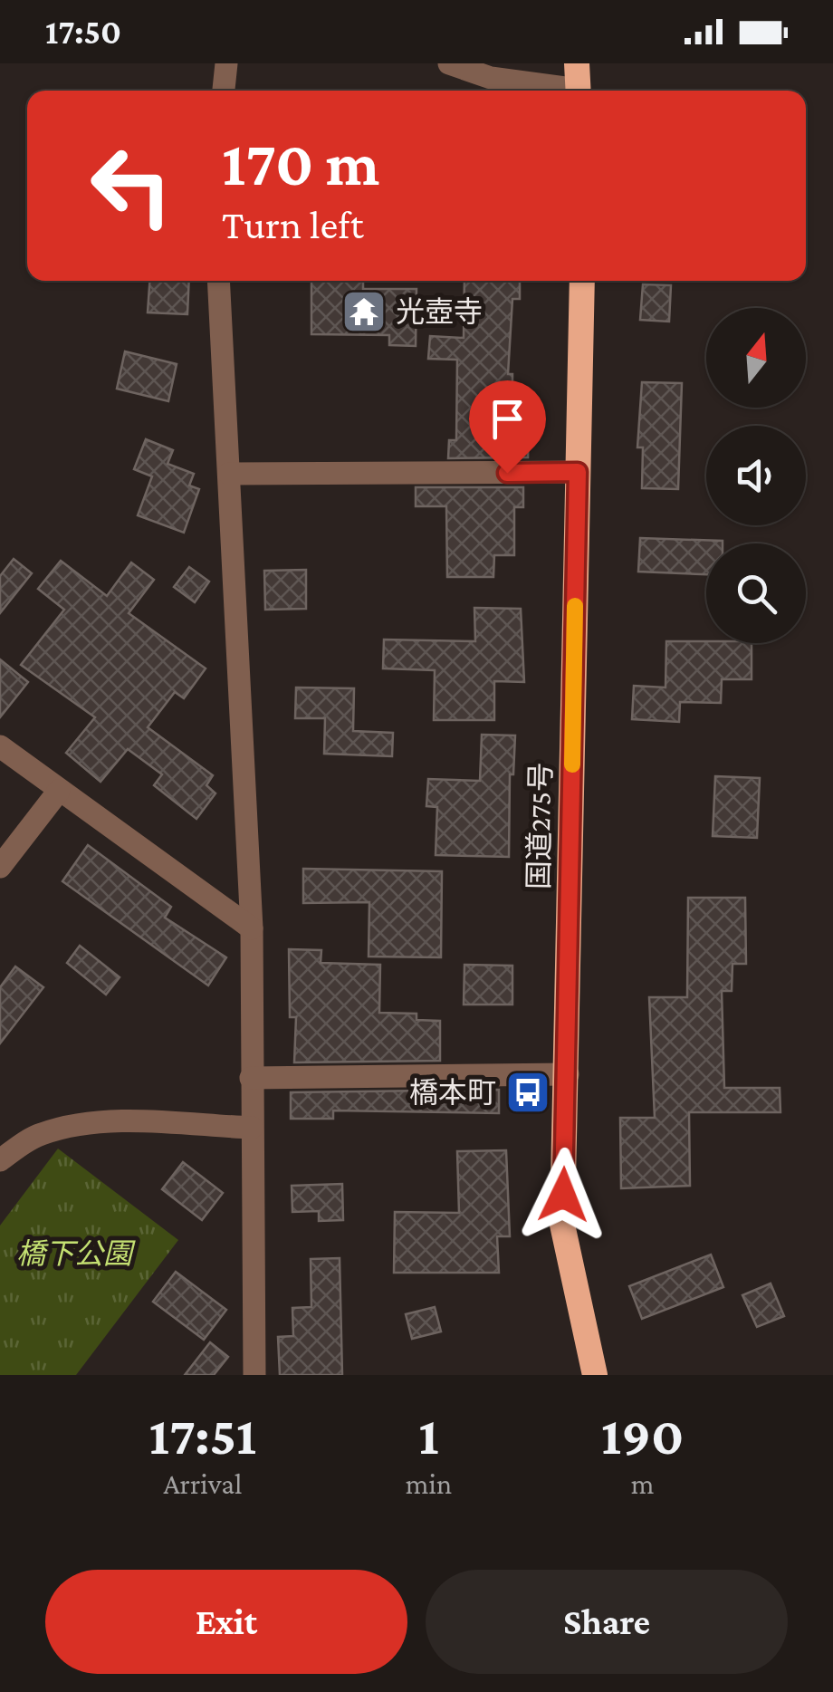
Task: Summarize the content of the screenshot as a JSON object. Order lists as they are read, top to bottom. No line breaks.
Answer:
{"streets":{"highway":["国道275号"]},"parks":["橋下公園"],"places":{"temple":["光壺寺"],"bus stop":["橋本町"]},"north":"top","page":{"status":"17:50","turn":["170 m","Turn left"],"eta":["17:51","Arrival","1","min","190","m"],"buttons":["Exit","Share"]}}
